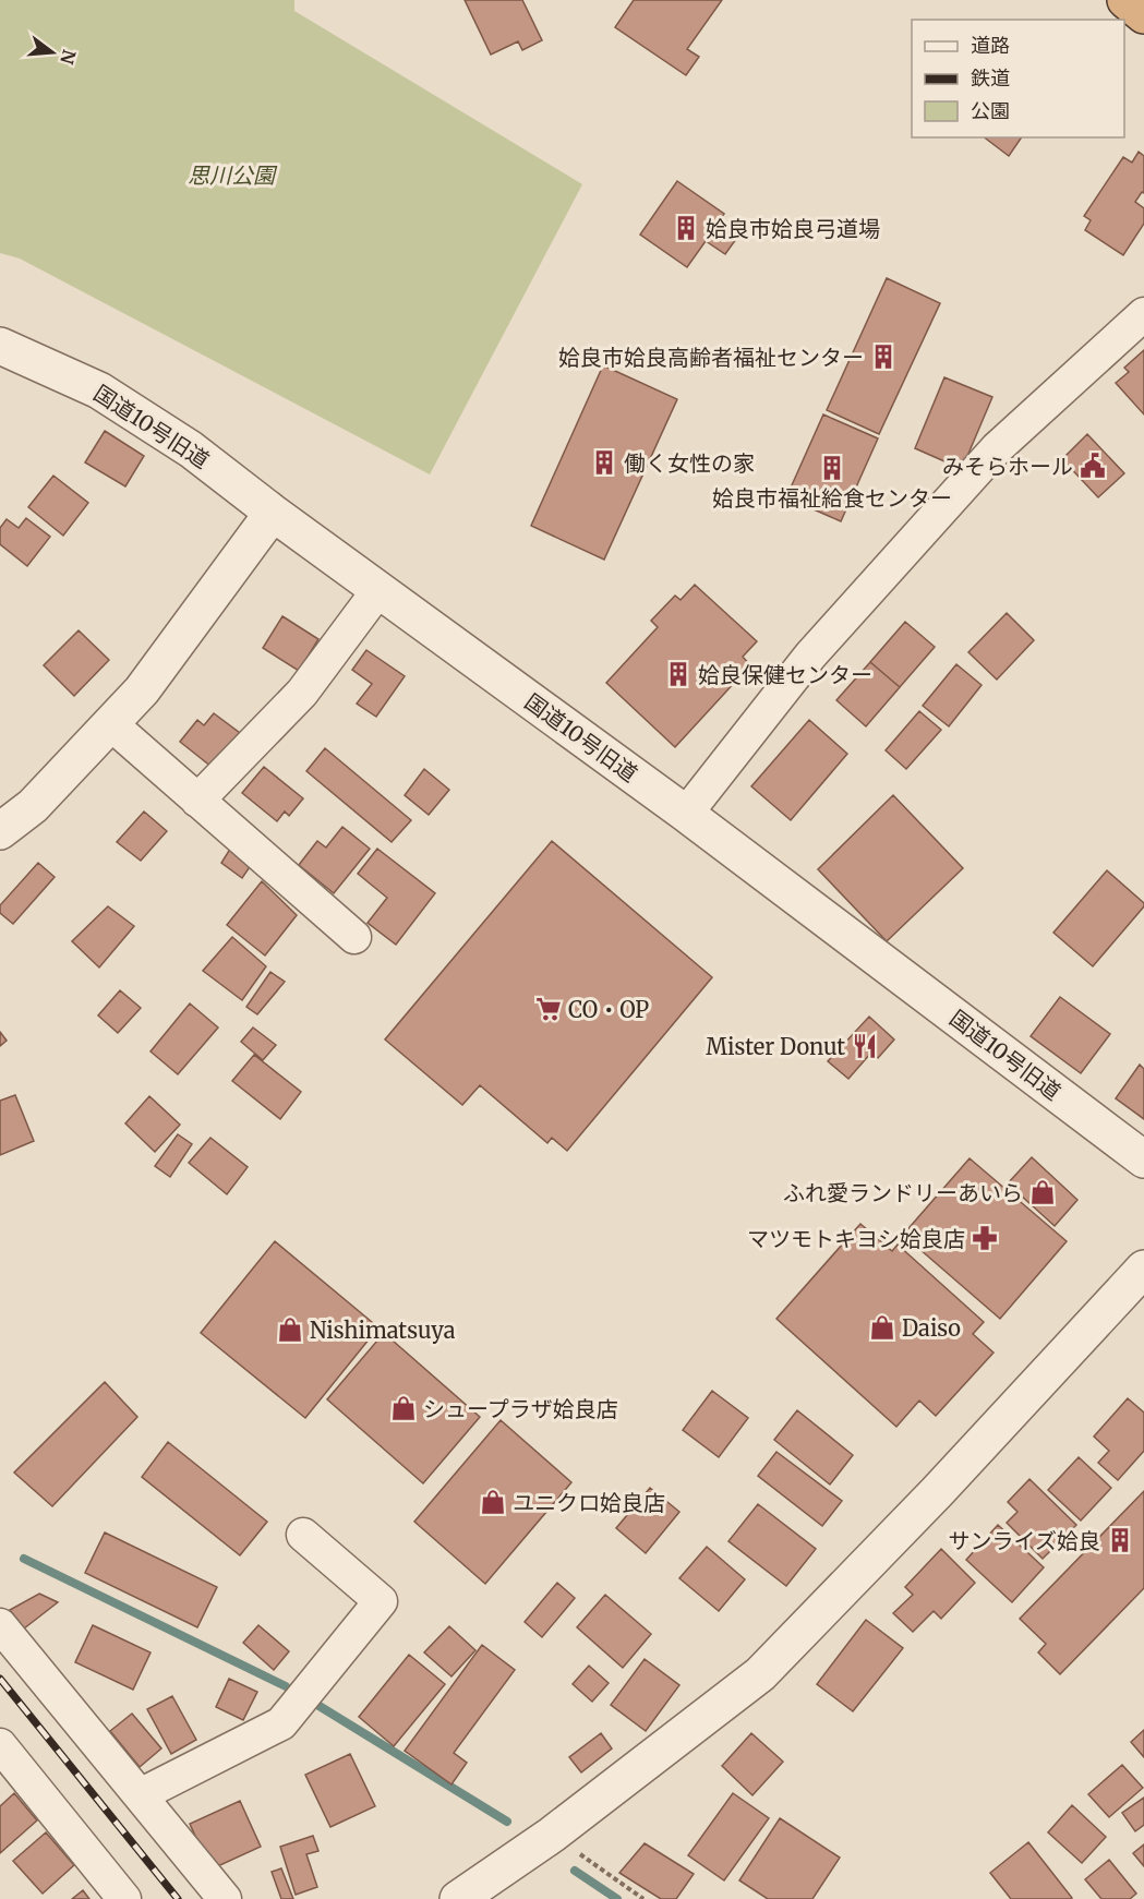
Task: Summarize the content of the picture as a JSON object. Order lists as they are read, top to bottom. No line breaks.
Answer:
{"streets":{"street":["国道10号旧道"]},"parks":["思川公園"],"places":{"building":["姶良市姶良弓道場","姶良市姶良高齢者福祉センター","働く女性の家","姶良市福祉給食センター","姶良保健センター","サンライズ姶良"],"public building":["みそらホール"],"supermarket":["CO・OP"],"restaurant":["Mister Donut"],"shop":["ふれ愛ランドリーあいら","Daiso","Nishimatsuya","シュープラザ姶良店","ユニクロ姶良店"],"pharmacy":["マツモトキヨシ姶良店"]},"legend":["道路","鉄道","公園"],"north":"right"}
